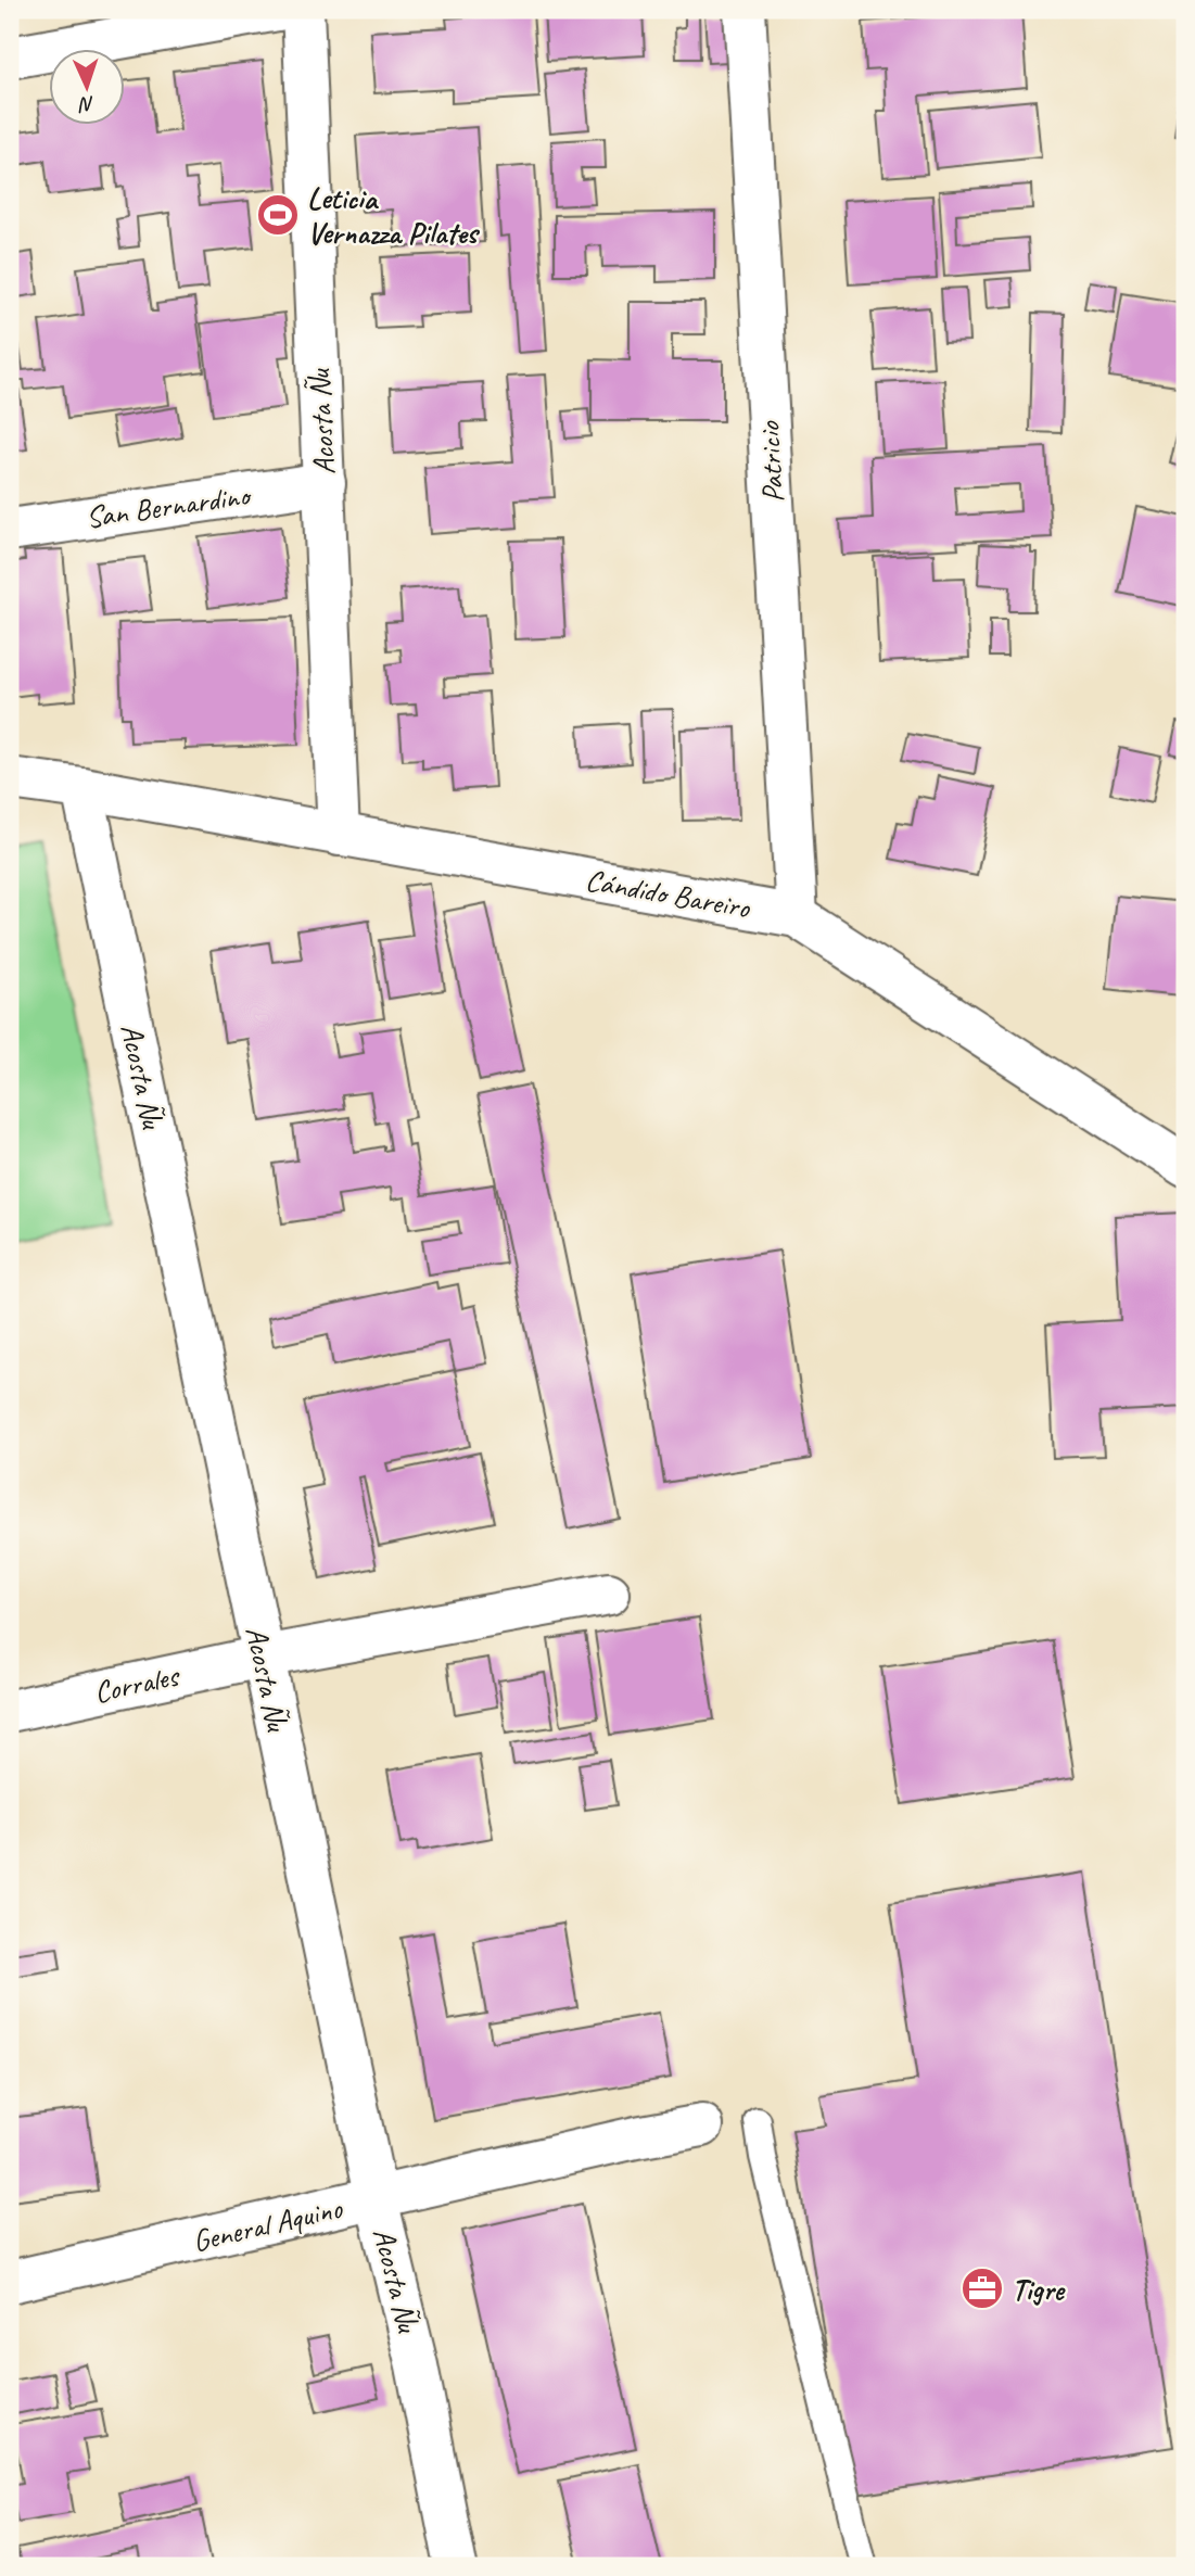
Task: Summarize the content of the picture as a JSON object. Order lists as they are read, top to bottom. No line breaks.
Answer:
{"streets":{"street":["Acosta Ñu","Patricio","San Bernardino","Cándido Bareiro","Corrales","General Aquino"]},"crossings":[["Acosta Ñu","San Bernardino"],["Acosta Ñu","Cándido Bareiro"],["Acosta Ñu","Corrales"],["Acosta Ñu","General Aquino"],["Patricio","Cándido Bareiro"]],"places":{"sports":["Leticia Vernazza Pilates"],"office":["Tigre"]},"north":"bottom"}
